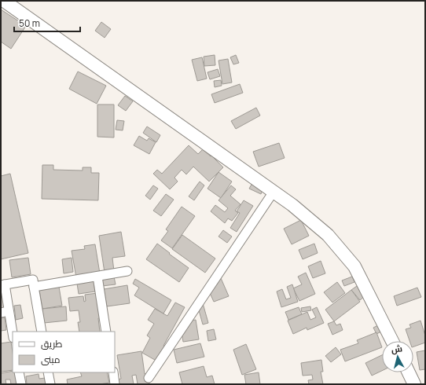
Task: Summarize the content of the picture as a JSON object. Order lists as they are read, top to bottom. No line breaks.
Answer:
{"legend":["طريق","مبنى"],"scale_bar":"50 m","north":"top"}
